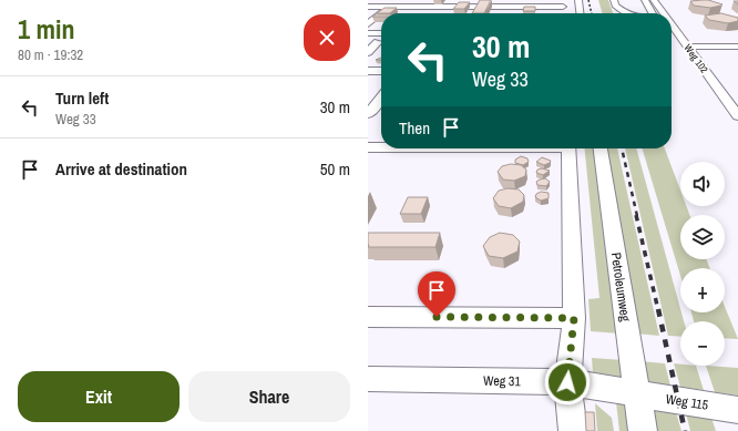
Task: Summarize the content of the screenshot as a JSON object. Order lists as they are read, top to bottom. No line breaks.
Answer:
{"streets":{"street":["Weg 102","Petroleumweg","Weg 31","Weg 115"]},"crossings":[["Petroleumweg","Weg 31"],["Petroleumweg","Weg 115"],["Weg 31","Weg 115"]],"page":{"heading":["1 min","80 m · 19:32"],"turn":["30 m","Weg 33"],"list":[{"name":"Turn left","note":"Weg 33","value":"30 m"},{"name":"Arrive at destination","value":"50 m"}],"then":"Then","map_buttons":["+","−"],"buttons":["Exit","Share"]}}
